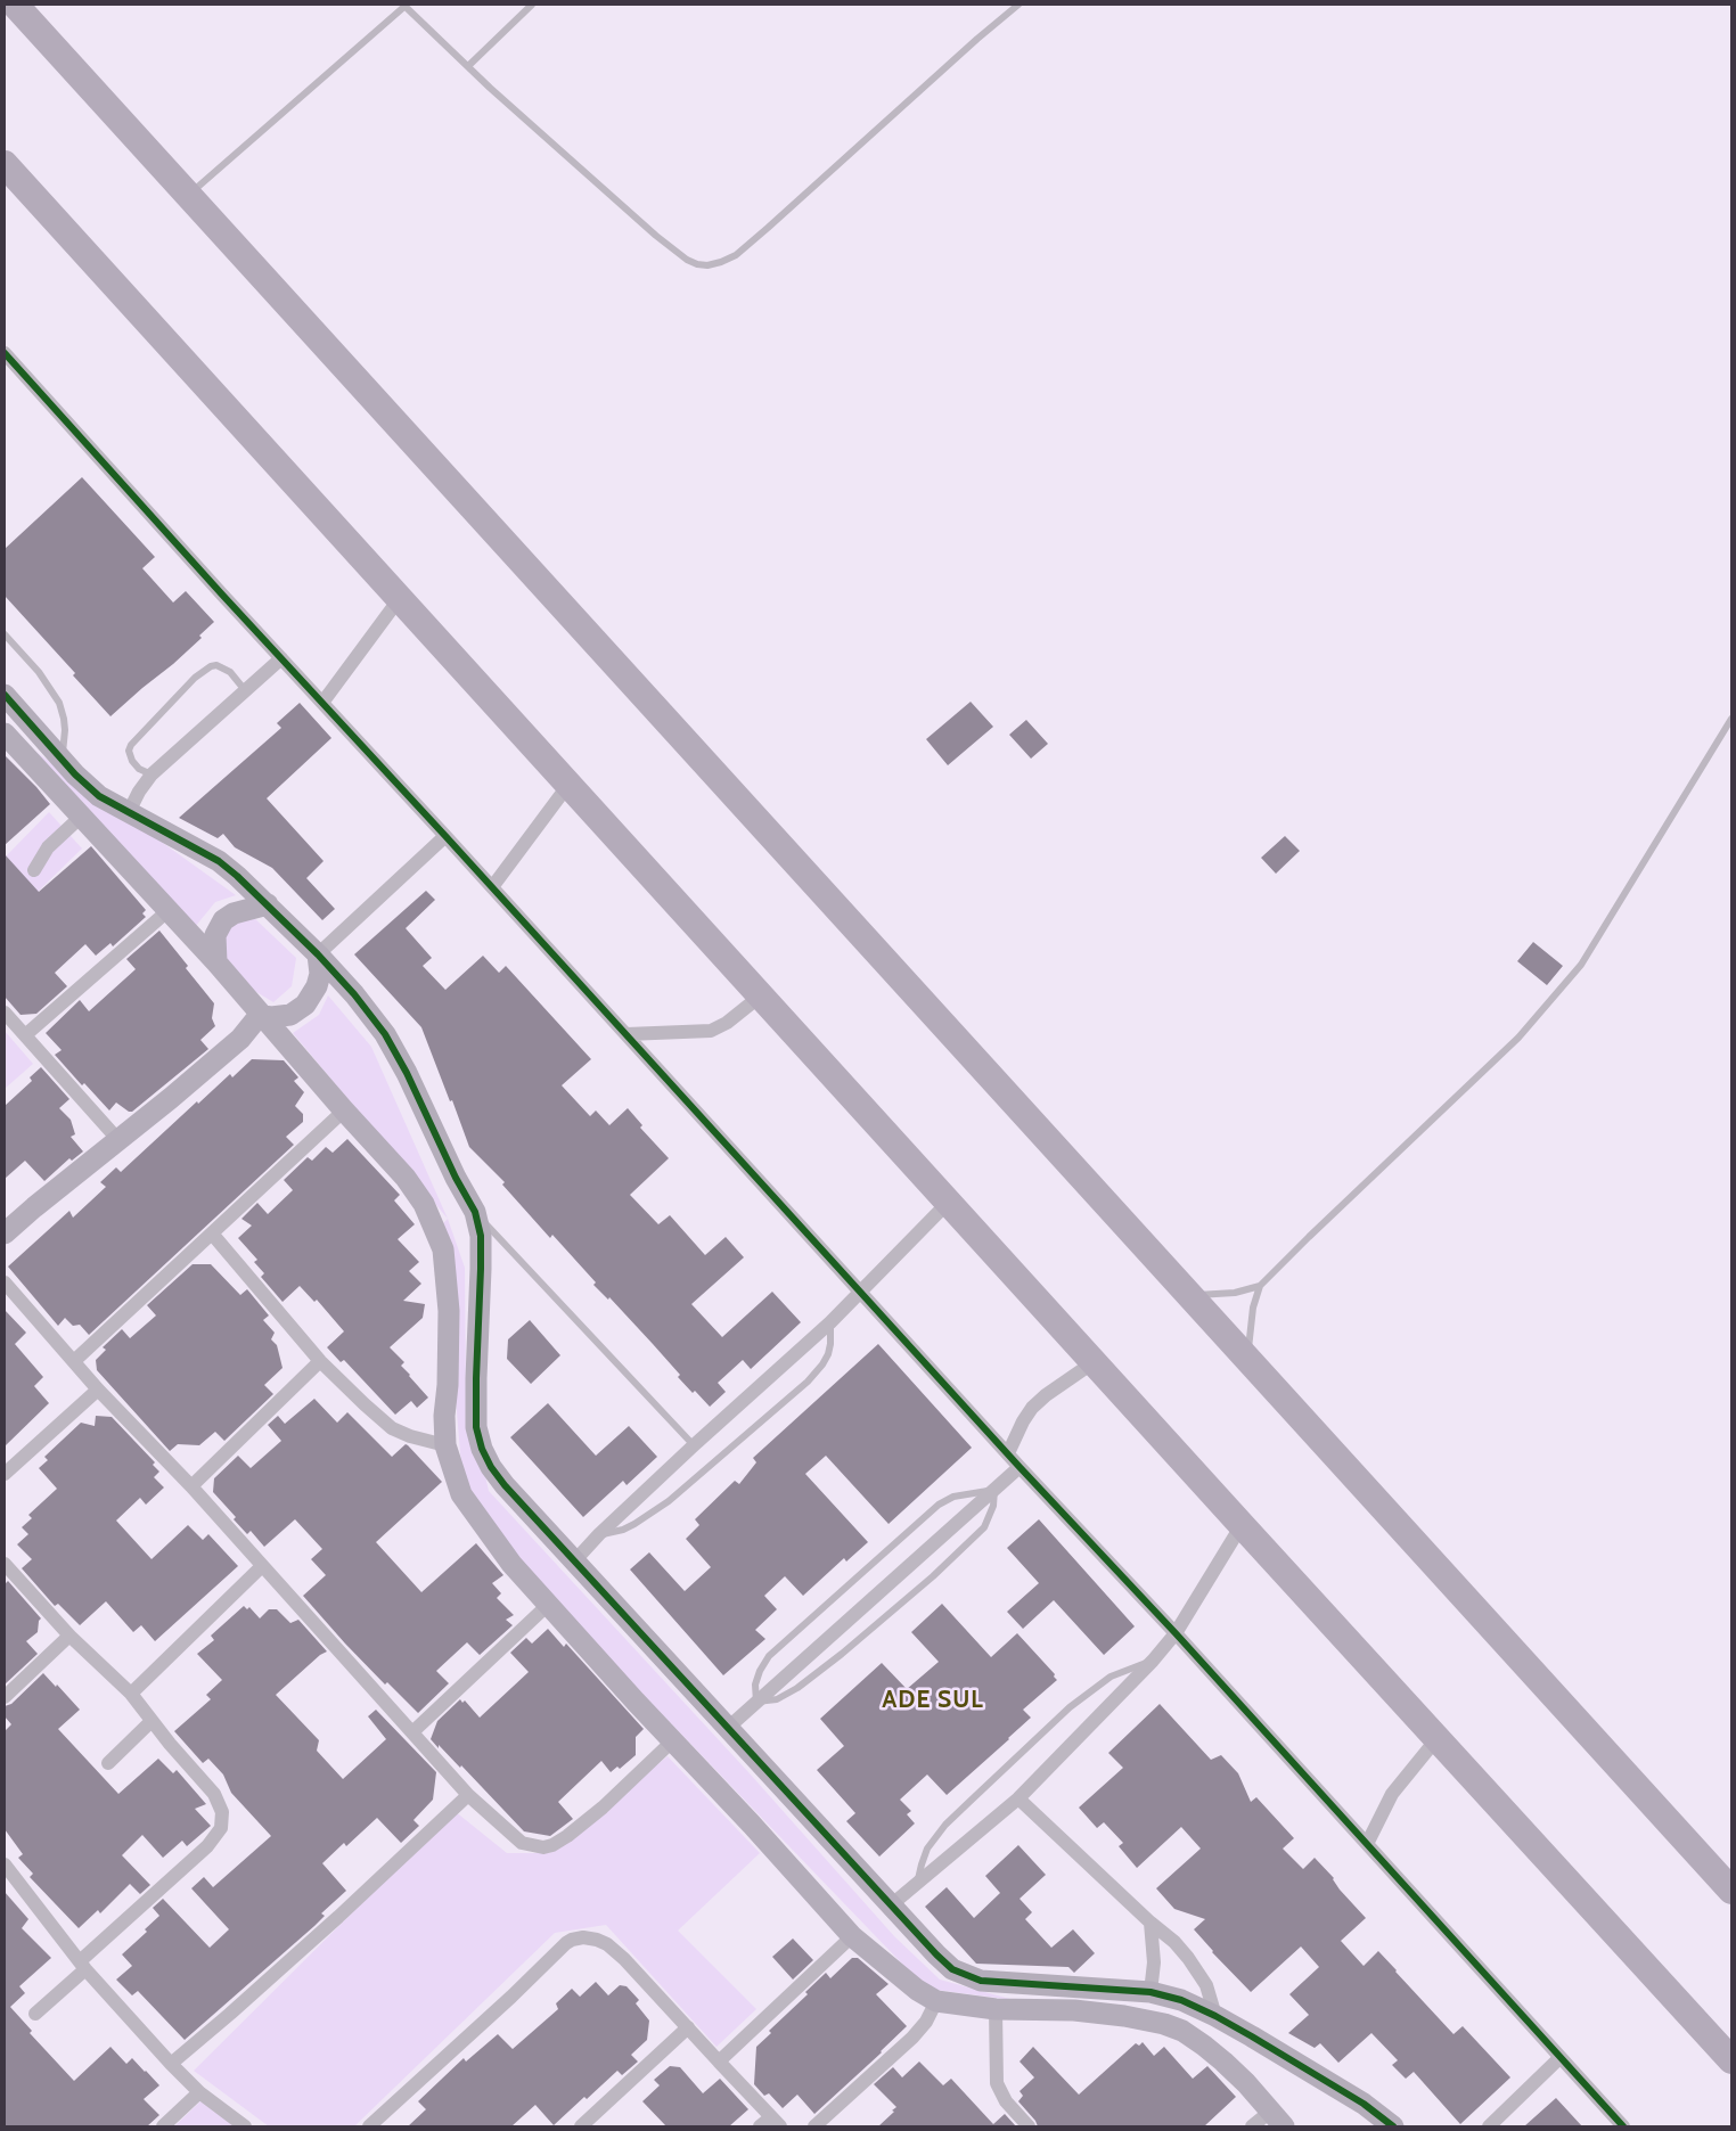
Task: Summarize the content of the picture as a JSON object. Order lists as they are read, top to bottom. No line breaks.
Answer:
{"districts":["ADE SUL"]}
